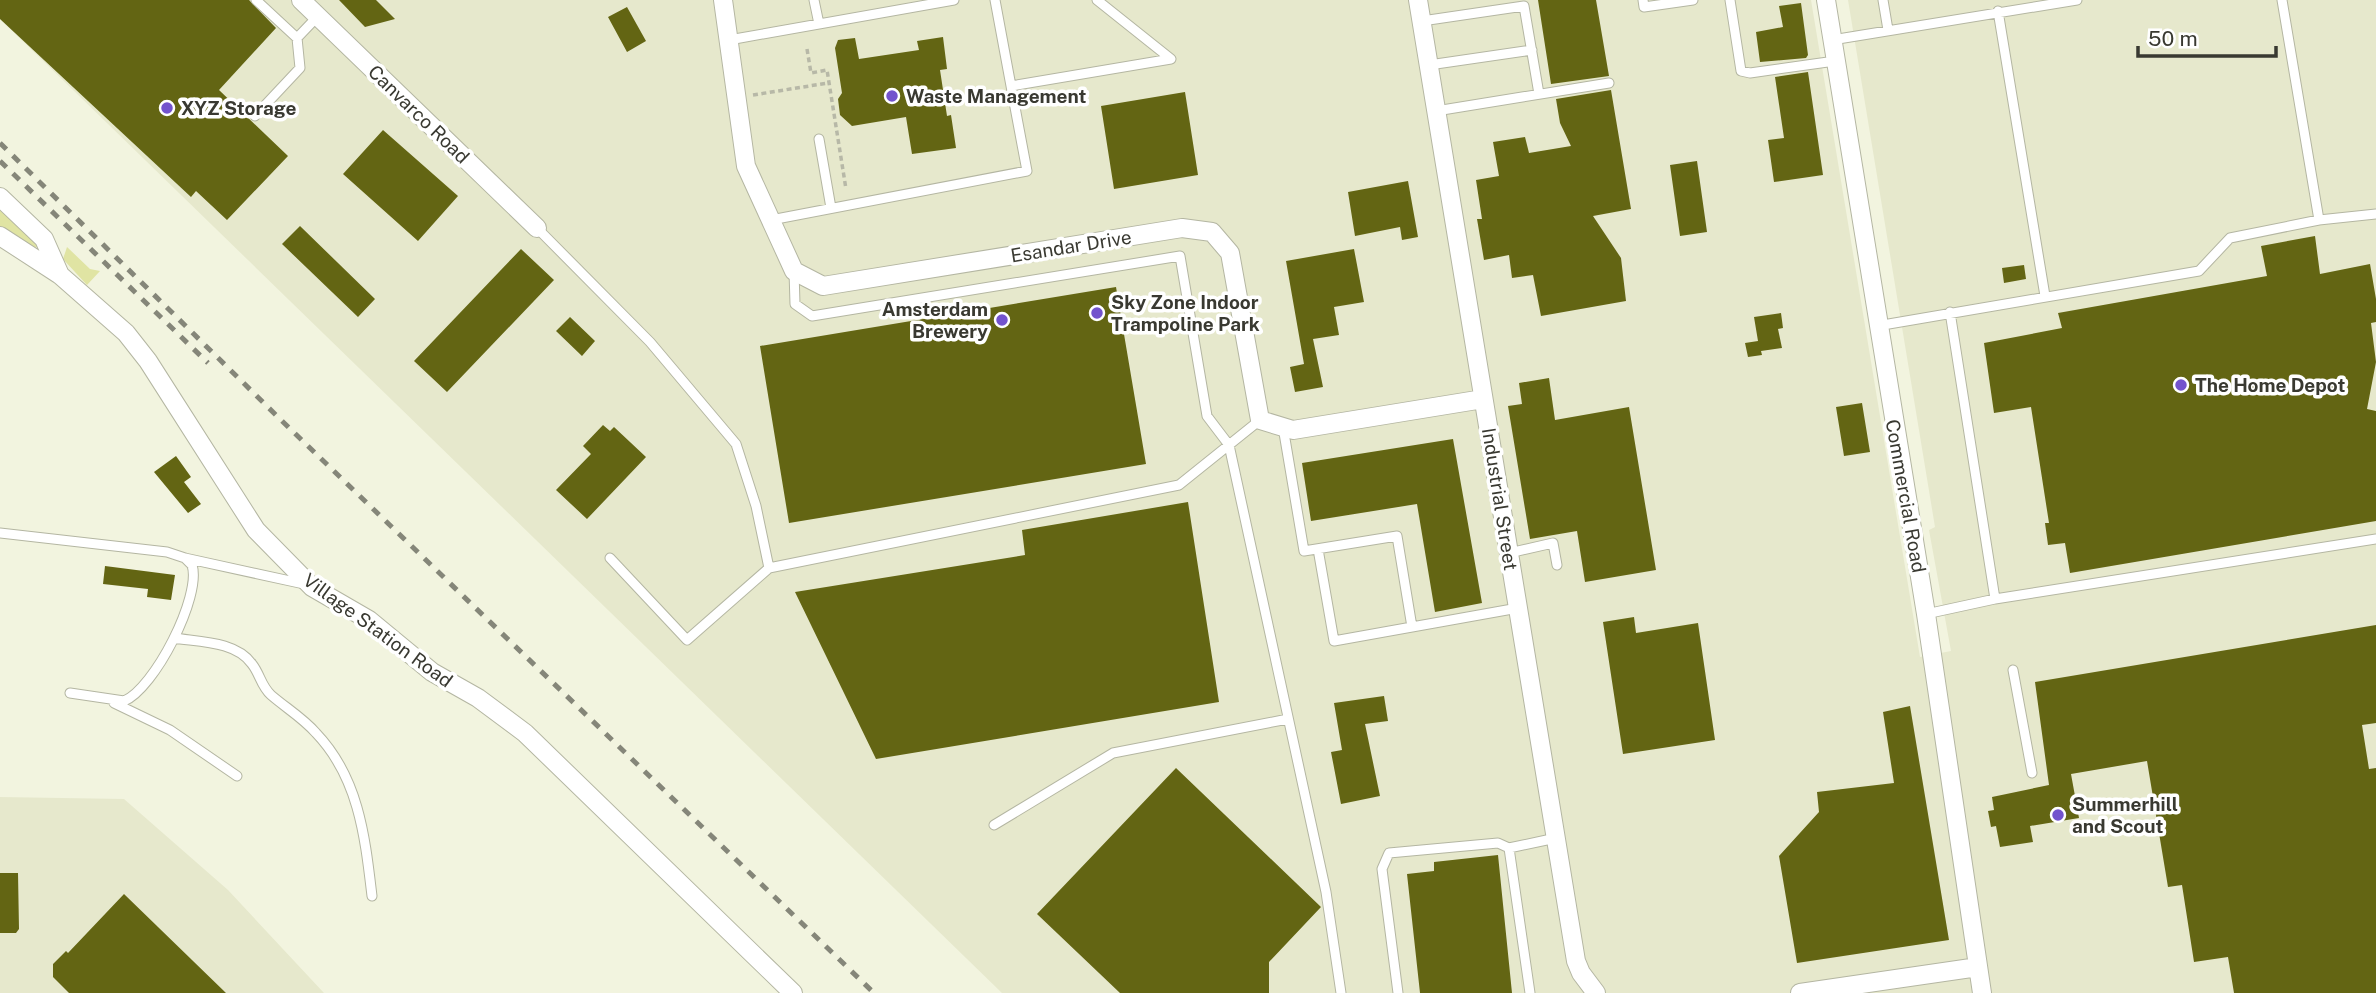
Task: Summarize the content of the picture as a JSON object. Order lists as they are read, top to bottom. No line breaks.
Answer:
{"streets":{"street":["Canvarco Road","Esandar Drive","Commercial Road","Industrial Street","Village Station Road"]},"places":["Waste Management","XYZ Storage","Sky Zone Indoor Trampoline Park","Amsterdam Brewery","The Home Depot","Summerhill and Scout"],"scale_bar":"50 m"}
